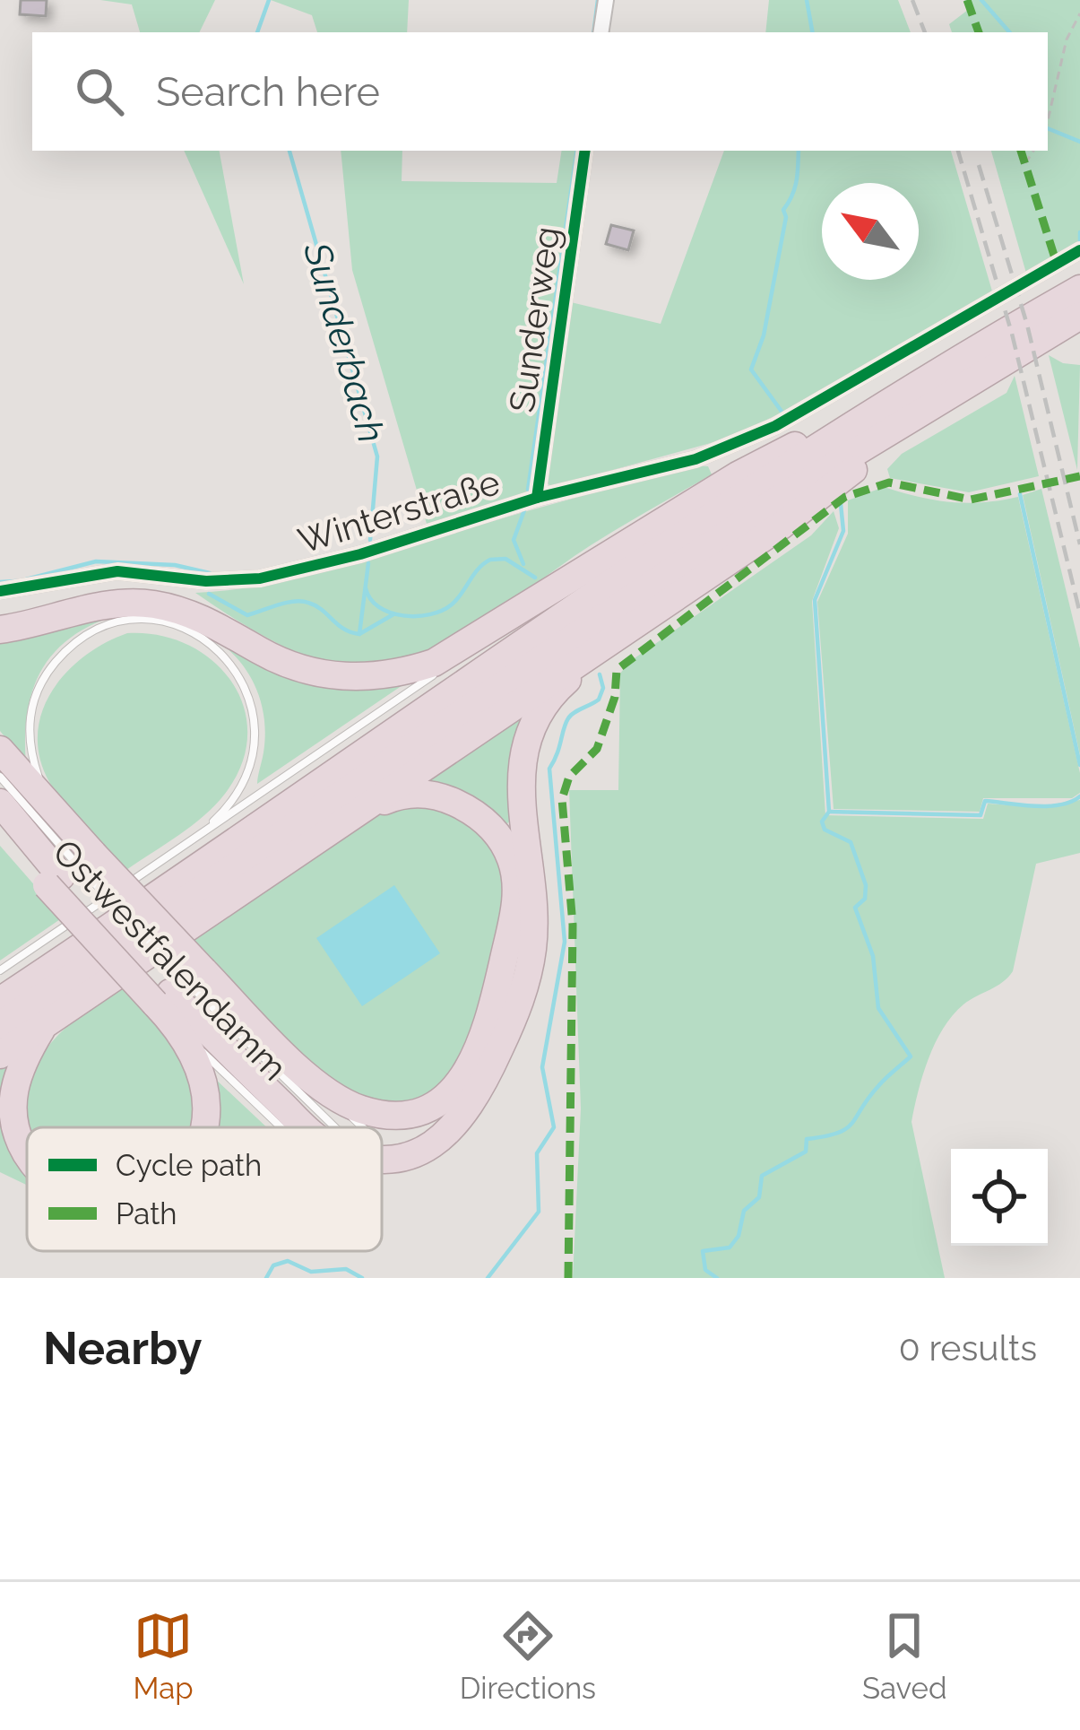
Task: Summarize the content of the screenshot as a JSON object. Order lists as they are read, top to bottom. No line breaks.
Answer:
{"streets":{"highway":["Ostwestfalendamm"],"street":["Sunderweg","Winterstraße"]},"crossings":[["Sunderweg","Winterstraße"]],"water":["Sunderbach"],"legend":["Cycle path","Path"],"north":"top left","page":{"search":"Search here","heading":["Nearby","0 results"],"nav":["Map","Directions","Saved"]}}
